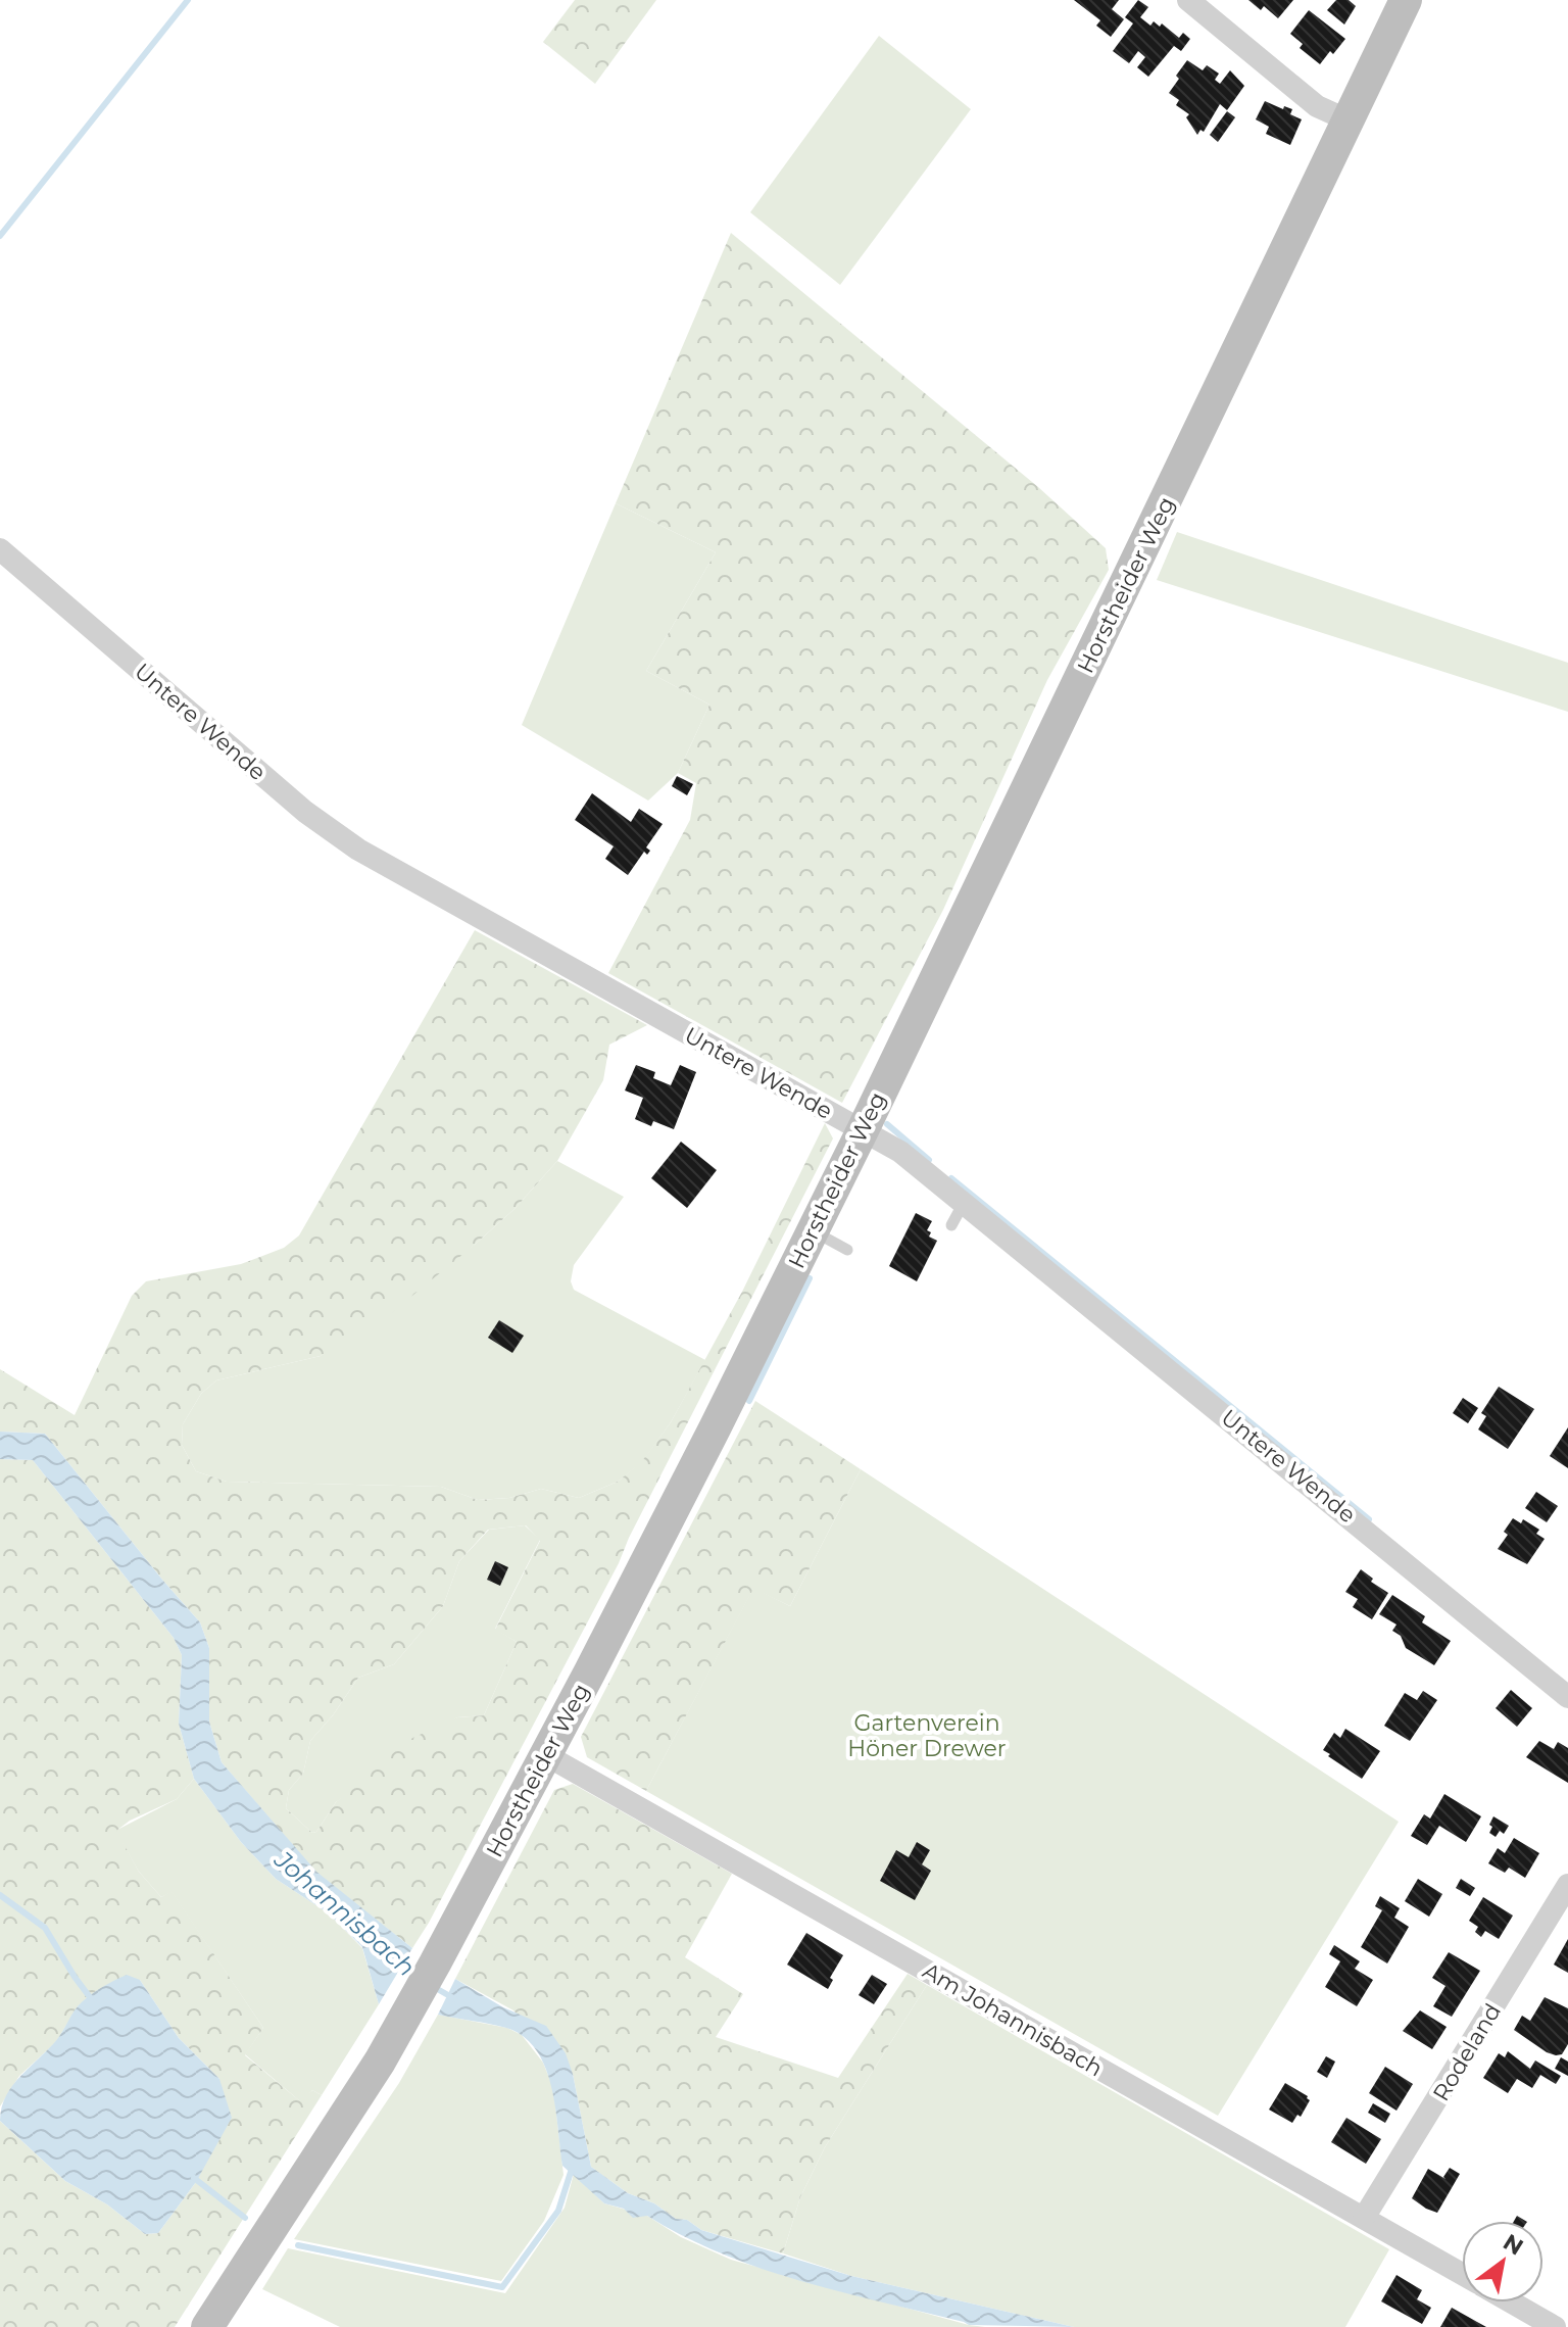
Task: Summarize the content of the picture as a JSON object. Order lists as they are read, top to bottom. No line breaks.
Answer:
{"streets":{"street":["Horstheider Weg","Untere Wende","Am Johannisbach","Rodeland"]},"crossings":[["Horstheider Weg","Untere Wende"],["Horstheider Weg","Am Johannisbach"],["Am Johannisbach","Rodeland"]],"water":["Johannisbach"],"parks":["Gartenverein Höner Drewer"],"north":"top right"}
